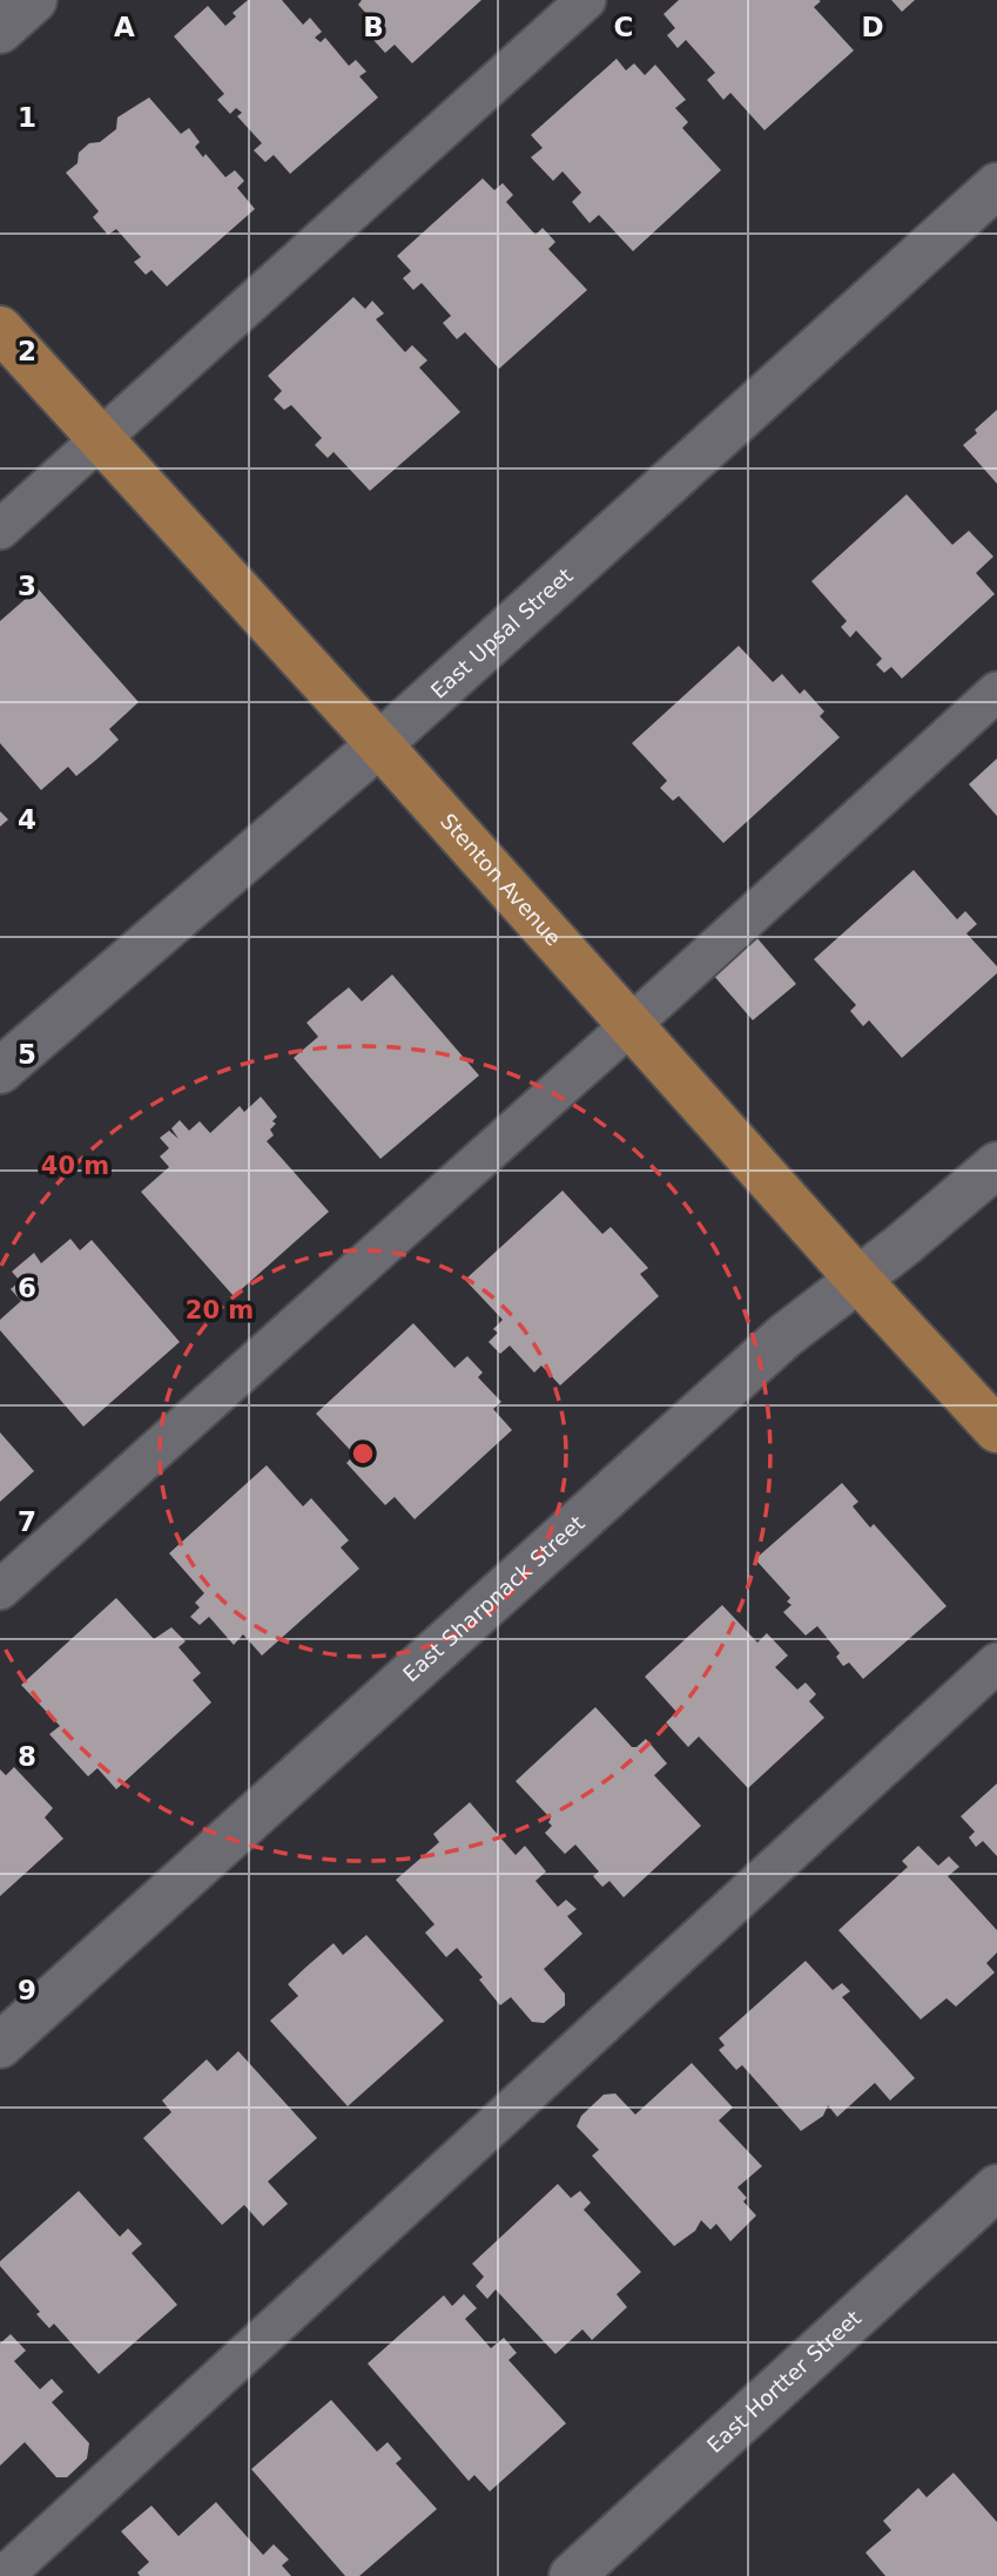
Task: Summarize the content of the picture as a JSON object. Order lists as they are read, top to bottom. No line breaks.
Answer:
{"streets":{"main road":["Stenton Avenue"],"street":["East Upsal Street","East Sharpnack Street","East Hortter Street"]},"crossings":[["East Upsal Street","Stenton Avenue"],["Stenton Avenue","East Sharpnack Street"]],"grid":{"columns":["A","B","C","D"],"rows":["1","2","3","4","5","6","7","8","9"]},"rings":["40 m","20 m"]}
